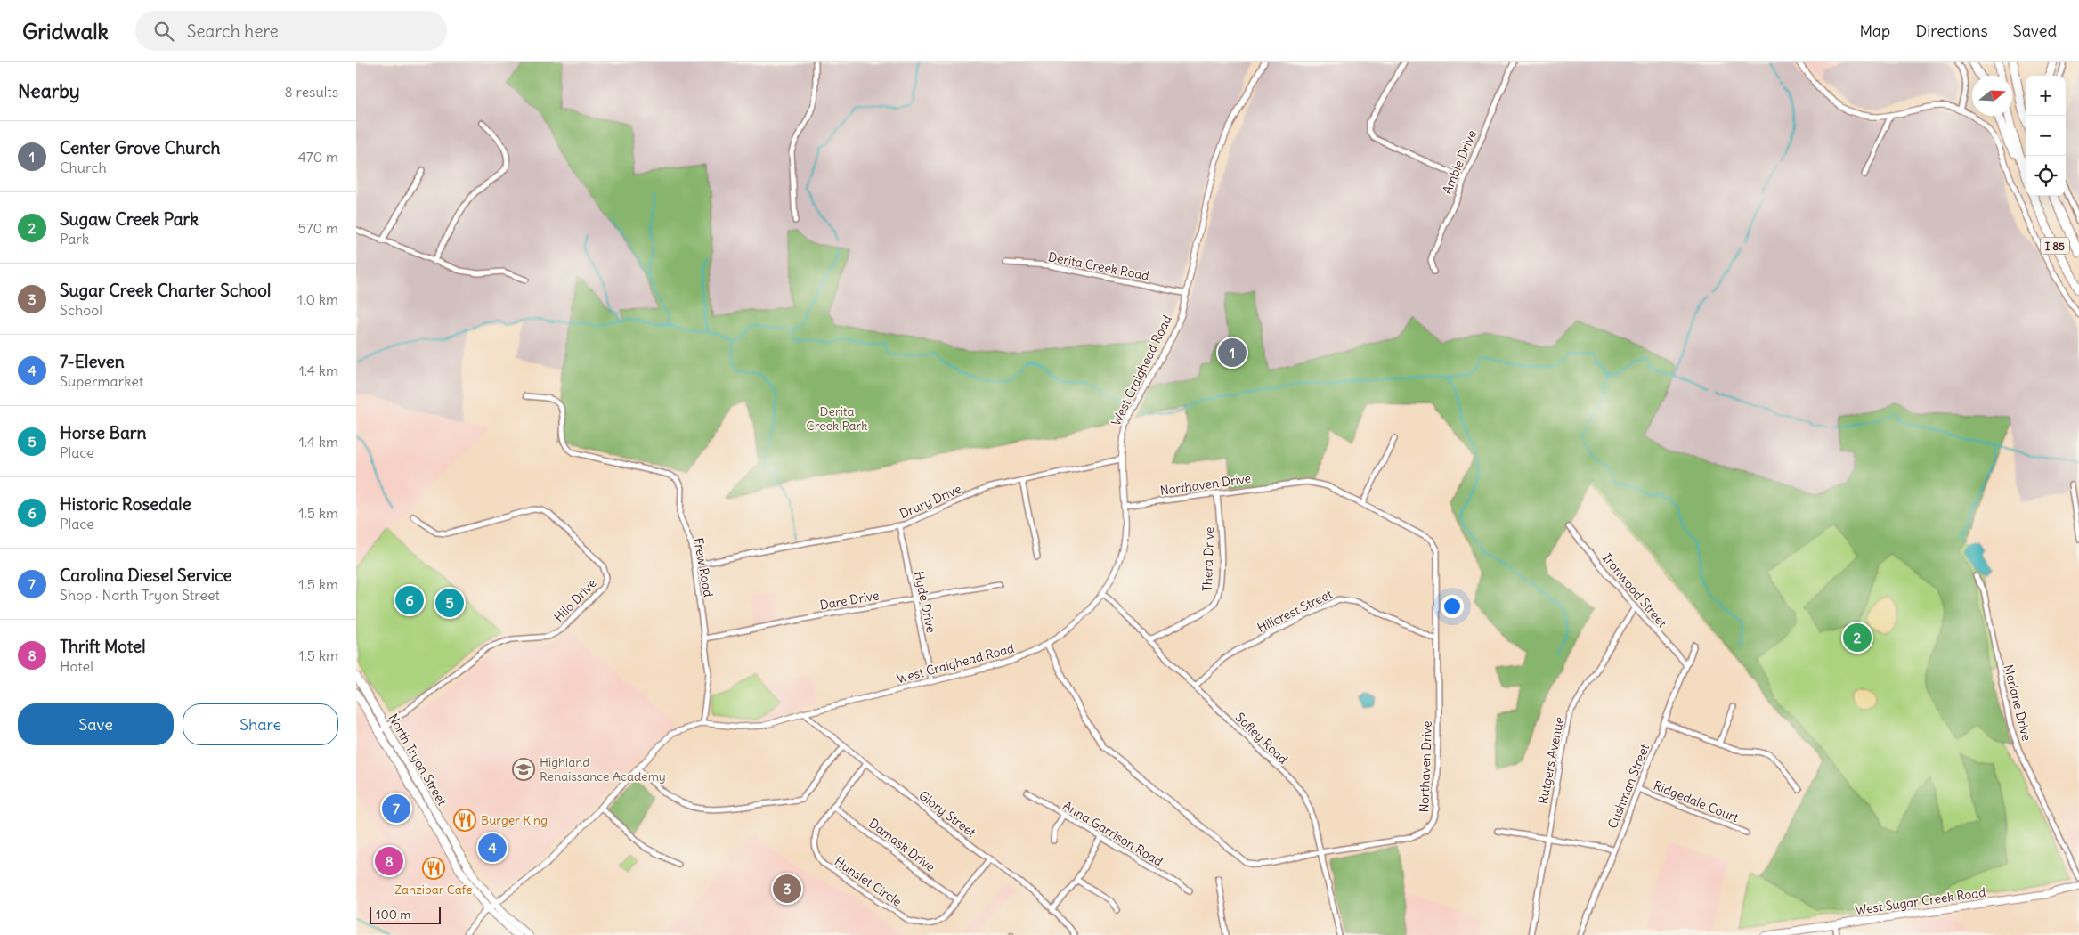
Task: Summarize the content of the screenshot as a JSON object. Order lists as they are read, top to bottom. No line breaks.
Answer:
{"streets":{"highway":["I 85"],"main road":["North Tryon Street","West Sugar Creek Road"],"street":["Amble Drive","Derita Creek Road","West Craighead Road","Northaven Drive","Drury Drive","Thera Drive","Frew Road","Ironwood Street","Hilo Drive","Dare Drive","Hyde Drive","Hillcrest Street","Merlane Drive","Sofley Road","Rutgers Avenue","Cushman Street","Ridgedale Court","Glory Street","Anna Garrison Road","Damask Drive","Hunslet Circle"]},"crossings":[["Derita Creek Road","West Craighead Road"],["West Craighead Road","Northaven Drive"],["West Craighead Road","Drury Drive"],["West Craighead Road","Frew Road"],["West Craighead Road","Hyde Drive"],["West Craighead Road","Sofley Road"],["West Craighead Road","North Tryon Street"],["West Craighead Road","Glory Street"],["Northaven Drive","Thera Drive"],["Northaven Drive","Hillcrest Street"],["Northaven Drive","Sofley Road"],["Drury Drive","Frew Road"],["Drury Drive","Hyde Drive"],["Thera Drive","Sofley Road"],["Frew Road","Dare Drive"],["Ironwood Street","Rutgers Avenue"],["Ironwood Street","Cushman Street"],["Hilo Drive","North Tryon Street"],["Dare Drive","Hyde Drive"],["Hillcrest Street","Sofley Road"],["Cushman Street","Ridgedale Court"],["Glory Street","Hunslet Circle"],["Damask Drive","Hunslet Circle"]],"parks":["Derita Creek Park"],"places":{"school or university":["Highland Renaissance Academy"],"restaurant":["Burger King","Zanzibar Cafe"]},"scale_bar":"100 m","north":"right","page":{"header":"Gridwalk","search":"Search here","nav":["Map","Directions","Saved"],"heading":["Nearby","8 results"],"map_buttons":["+","−"],"list":[{"mark":"1","name":"Center Grove Church","note":"Church","value":"470 m"},{"mark":"2","name":"Sugaw Creek Park","note":"Park","value":"570 m"},{"mark":"3","name":"Sugar Creek Charter School","note":"School","value":"1.0 km"},{"mark":"4","name":"7-Eleven","note":"Supermarket","value":"1.4 km"},{"mark":"5","name":"Horse Barn","note":"Place","value":"1.4 km"},{"mark":"6","name":"Historic Rosedale","note":"Place","value":"1.5 km"},{"mark":"7","name":"Carolina Diesel Service","note":"Shop · North Tryon Street","value":"1.5 km"},{"mark":"8","name":"Thrift Motel","note":"Hotel","value":"1.5 km"}],"pins":["1","6","5","2","7","4","8","3"],"buttons":["Save","Share"],"scale":"100 m"}}
